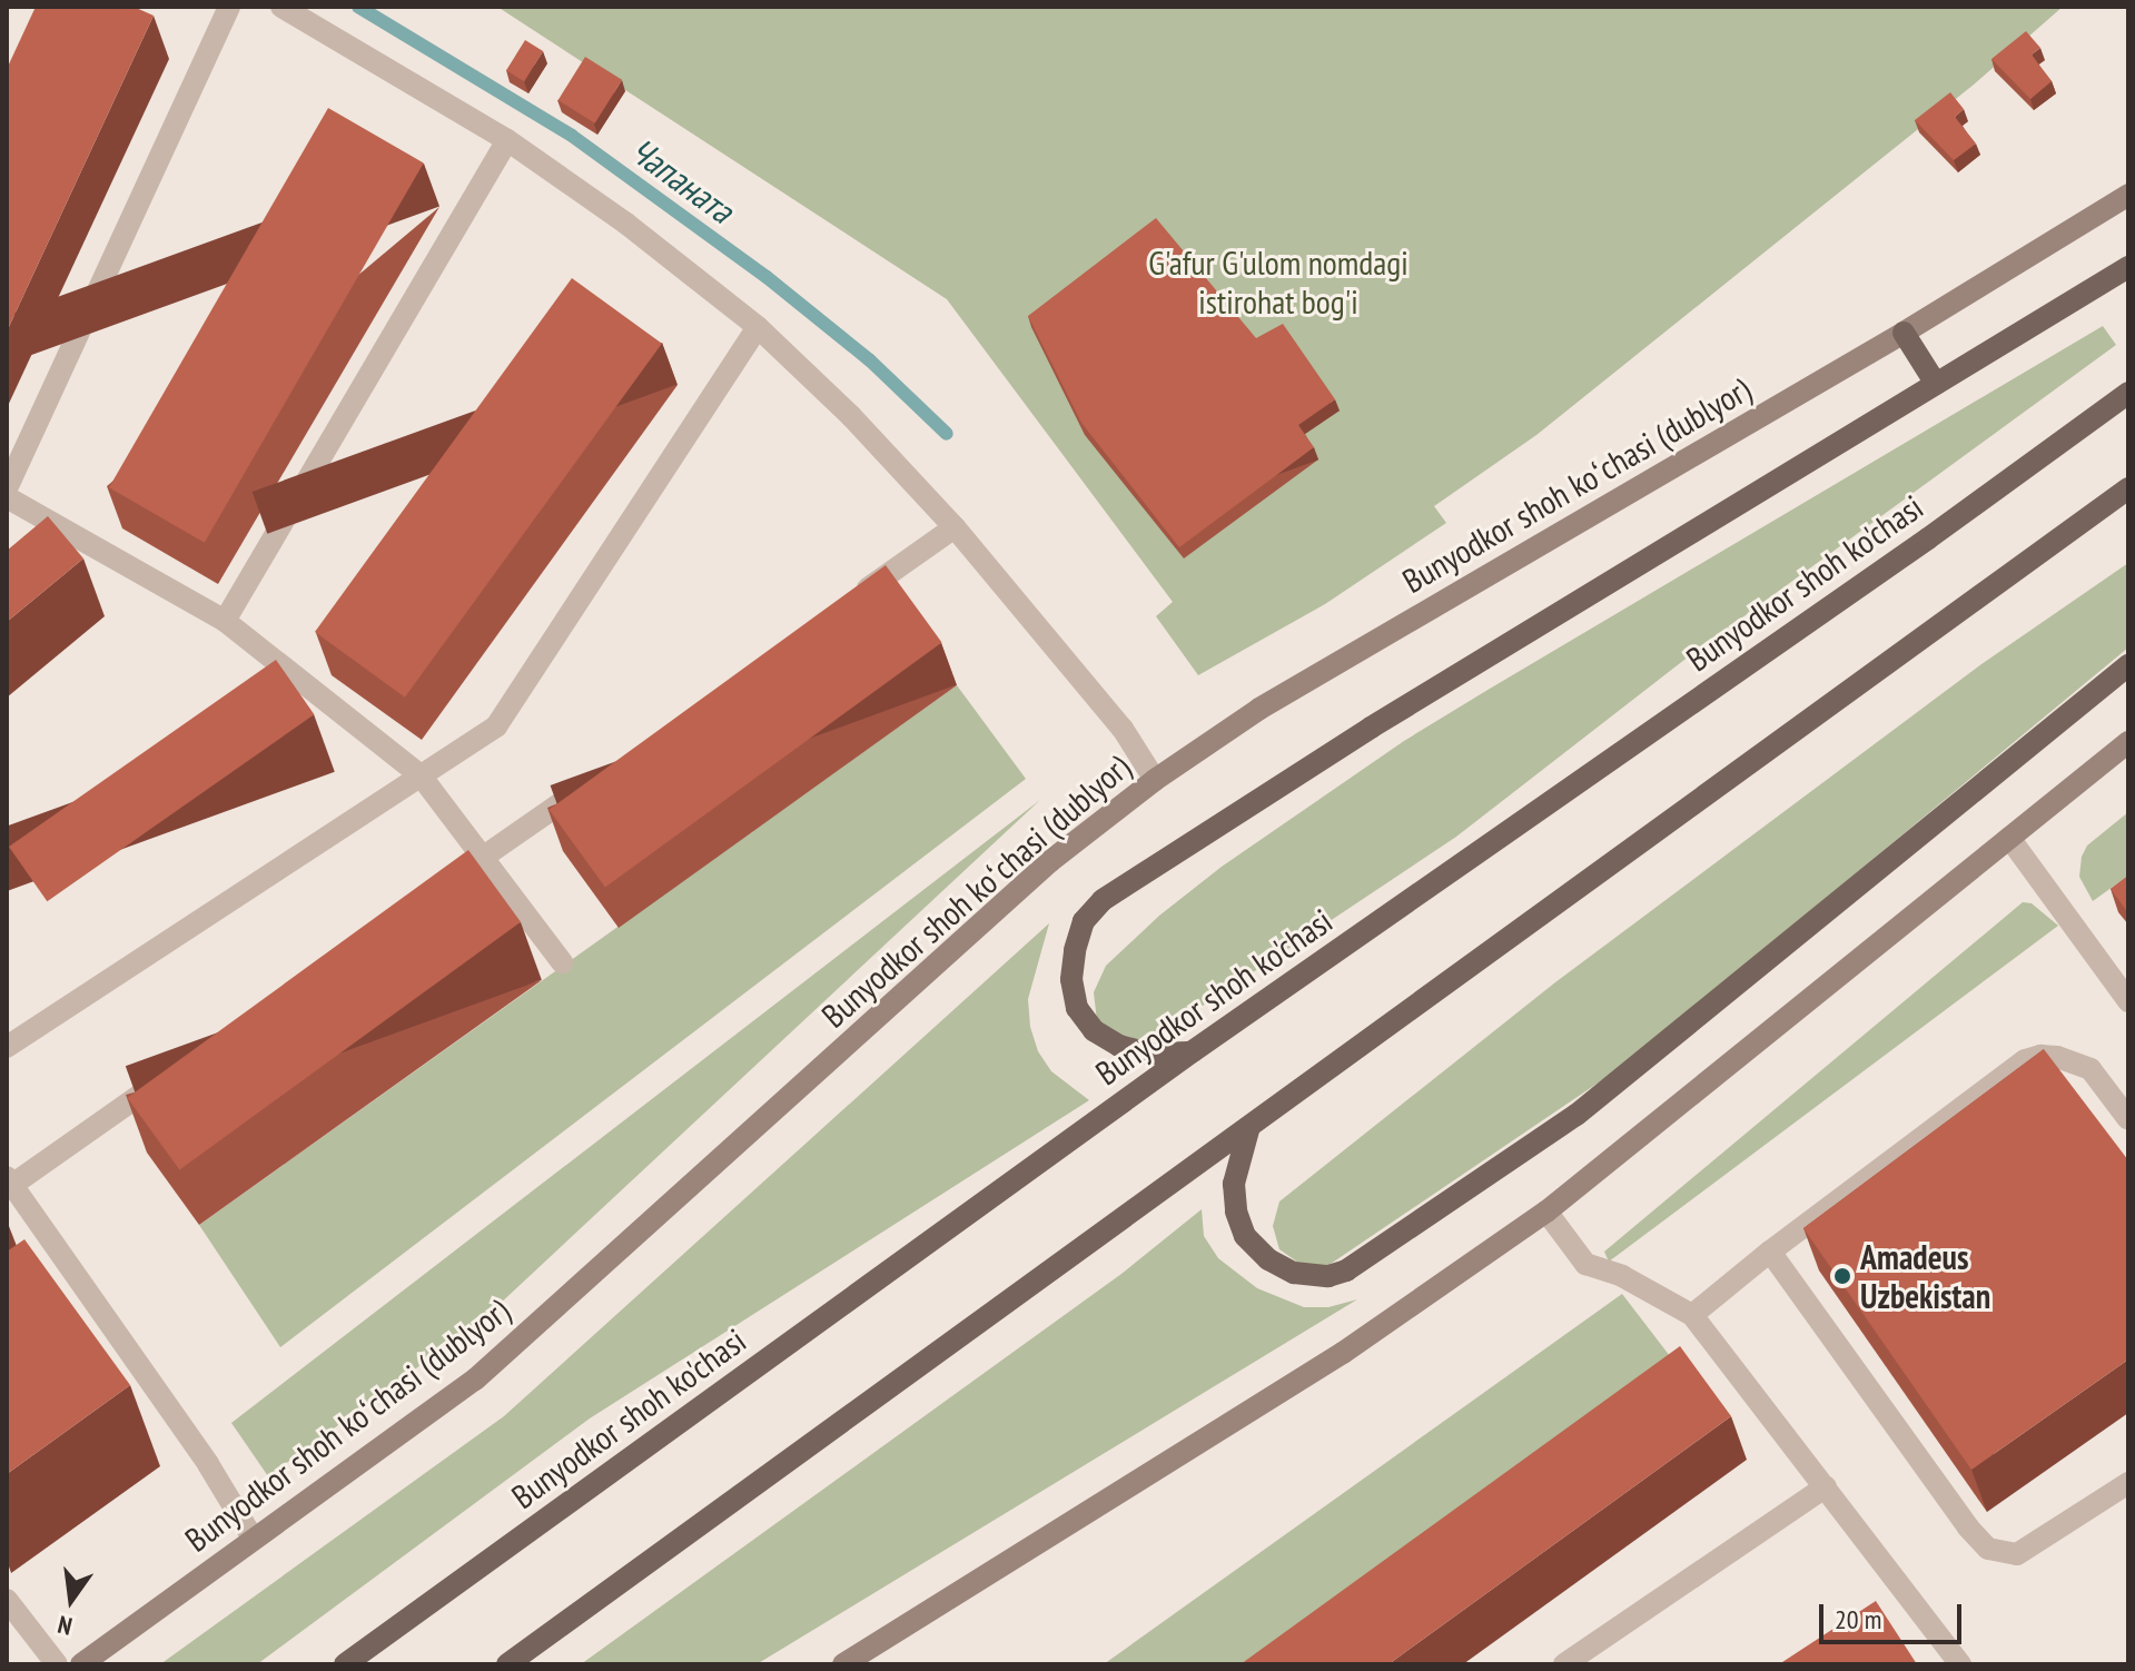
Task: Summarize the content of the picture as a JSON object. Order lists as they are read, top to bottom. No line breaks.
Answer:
{"streets":{"main road":["Bunyodkor shoh ko'chasi"],"street":["Bunyodkor shoh koʻchasi (dublyor)"]},"water":["Чапаната"],"parks":["G'afur G'ulom nomdagi istirohat bog'i"],"places":["Amadeus Uzbekistan"],"scale_bar":"20 m","north":"bottom"}
